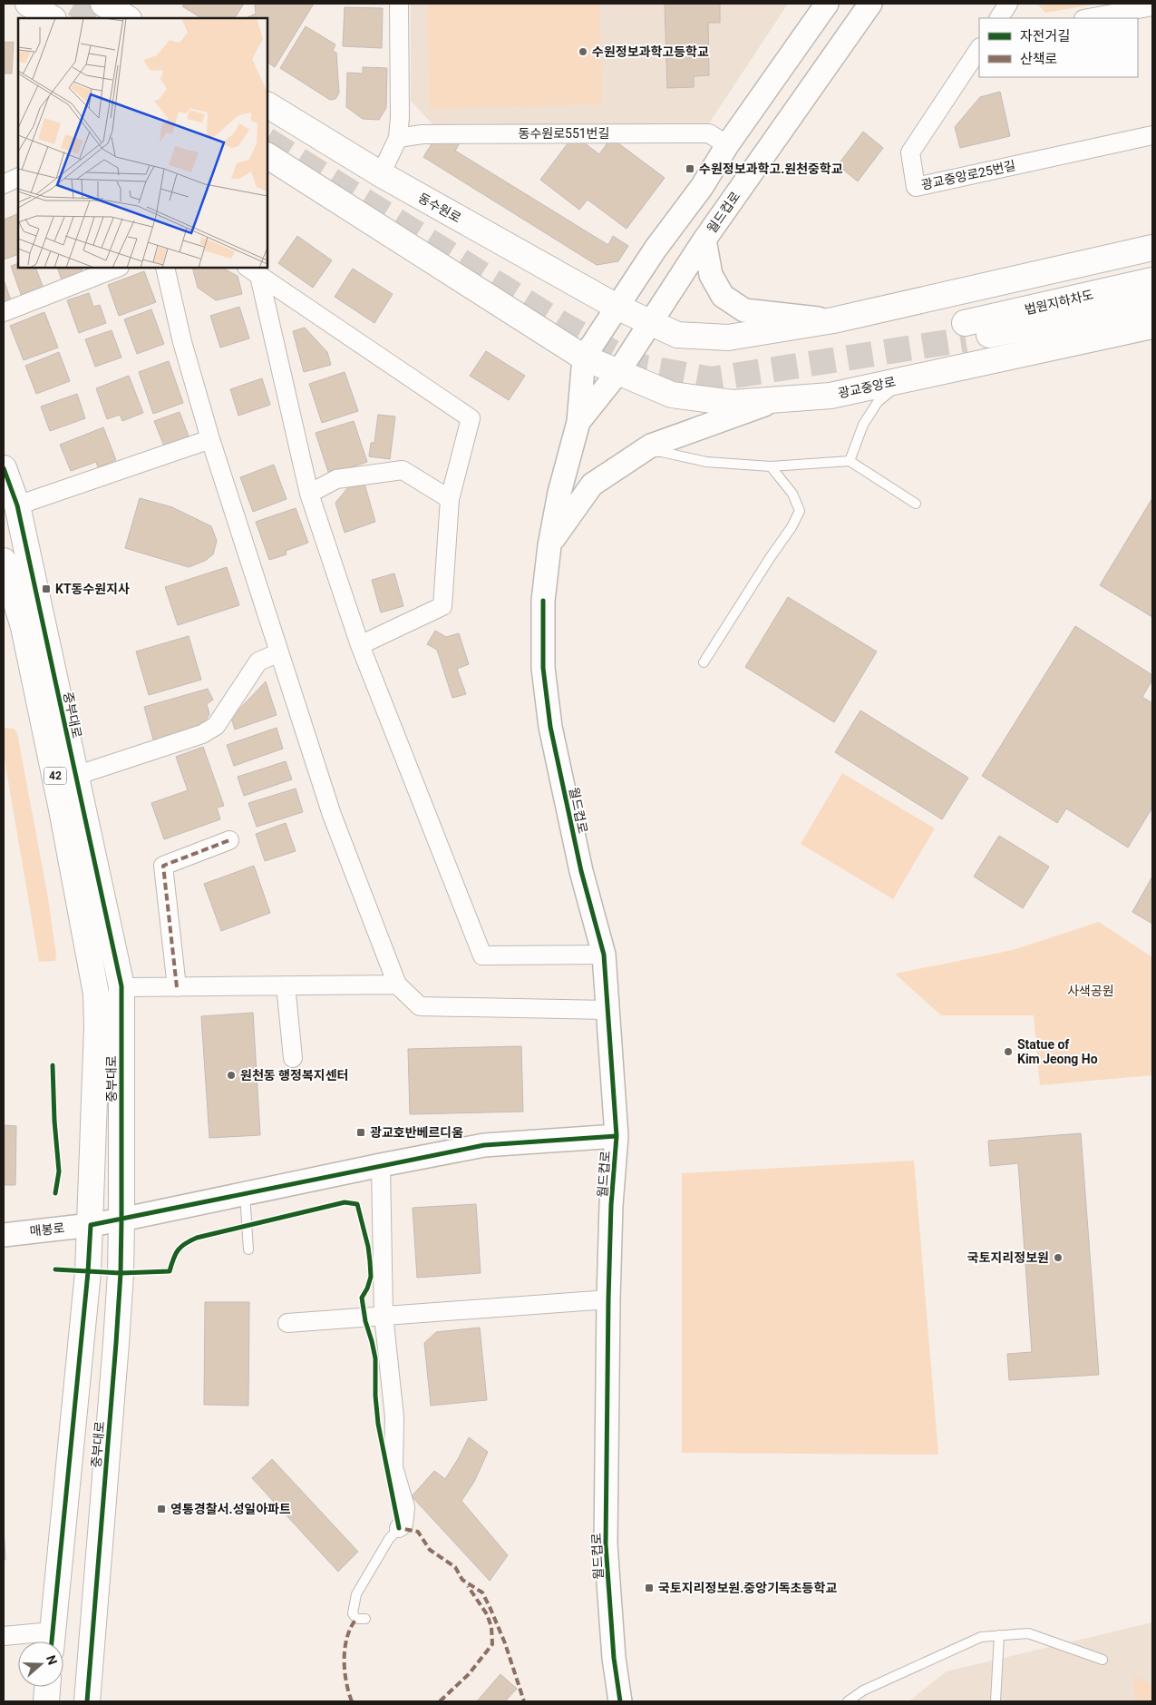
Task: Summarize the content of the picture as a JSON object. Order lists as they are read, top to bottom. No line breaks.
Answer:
{"streets":{"main road":["동수원로","법원지하차도","광교중앙로","중부대로","42"],"street":["동수원로551번길","광교중앙로25번길","월드컵로","매봉로"]},"crossings":[["동수원로551번길","월드컵로"],["동수원로","월드컵로"],["월드컵로","광교중앙로"],["월드컵로","매봉로"],["중부대로","매봉로"]],"parks":["사색공원"],"places":{"other":["수원정보과학고등학교","Statue of Kim Jeong Ho","원천동 행정복지센터","국토지리정보원"],"transit":["수원정보과학고.원천중학교","KT동수원지사","광교호반베르디움","영통경찰서.성일아파트","국토지리정보원.중앙기독초등학교"]},"legend":["자전거길","산책로"],"north":"right"}
